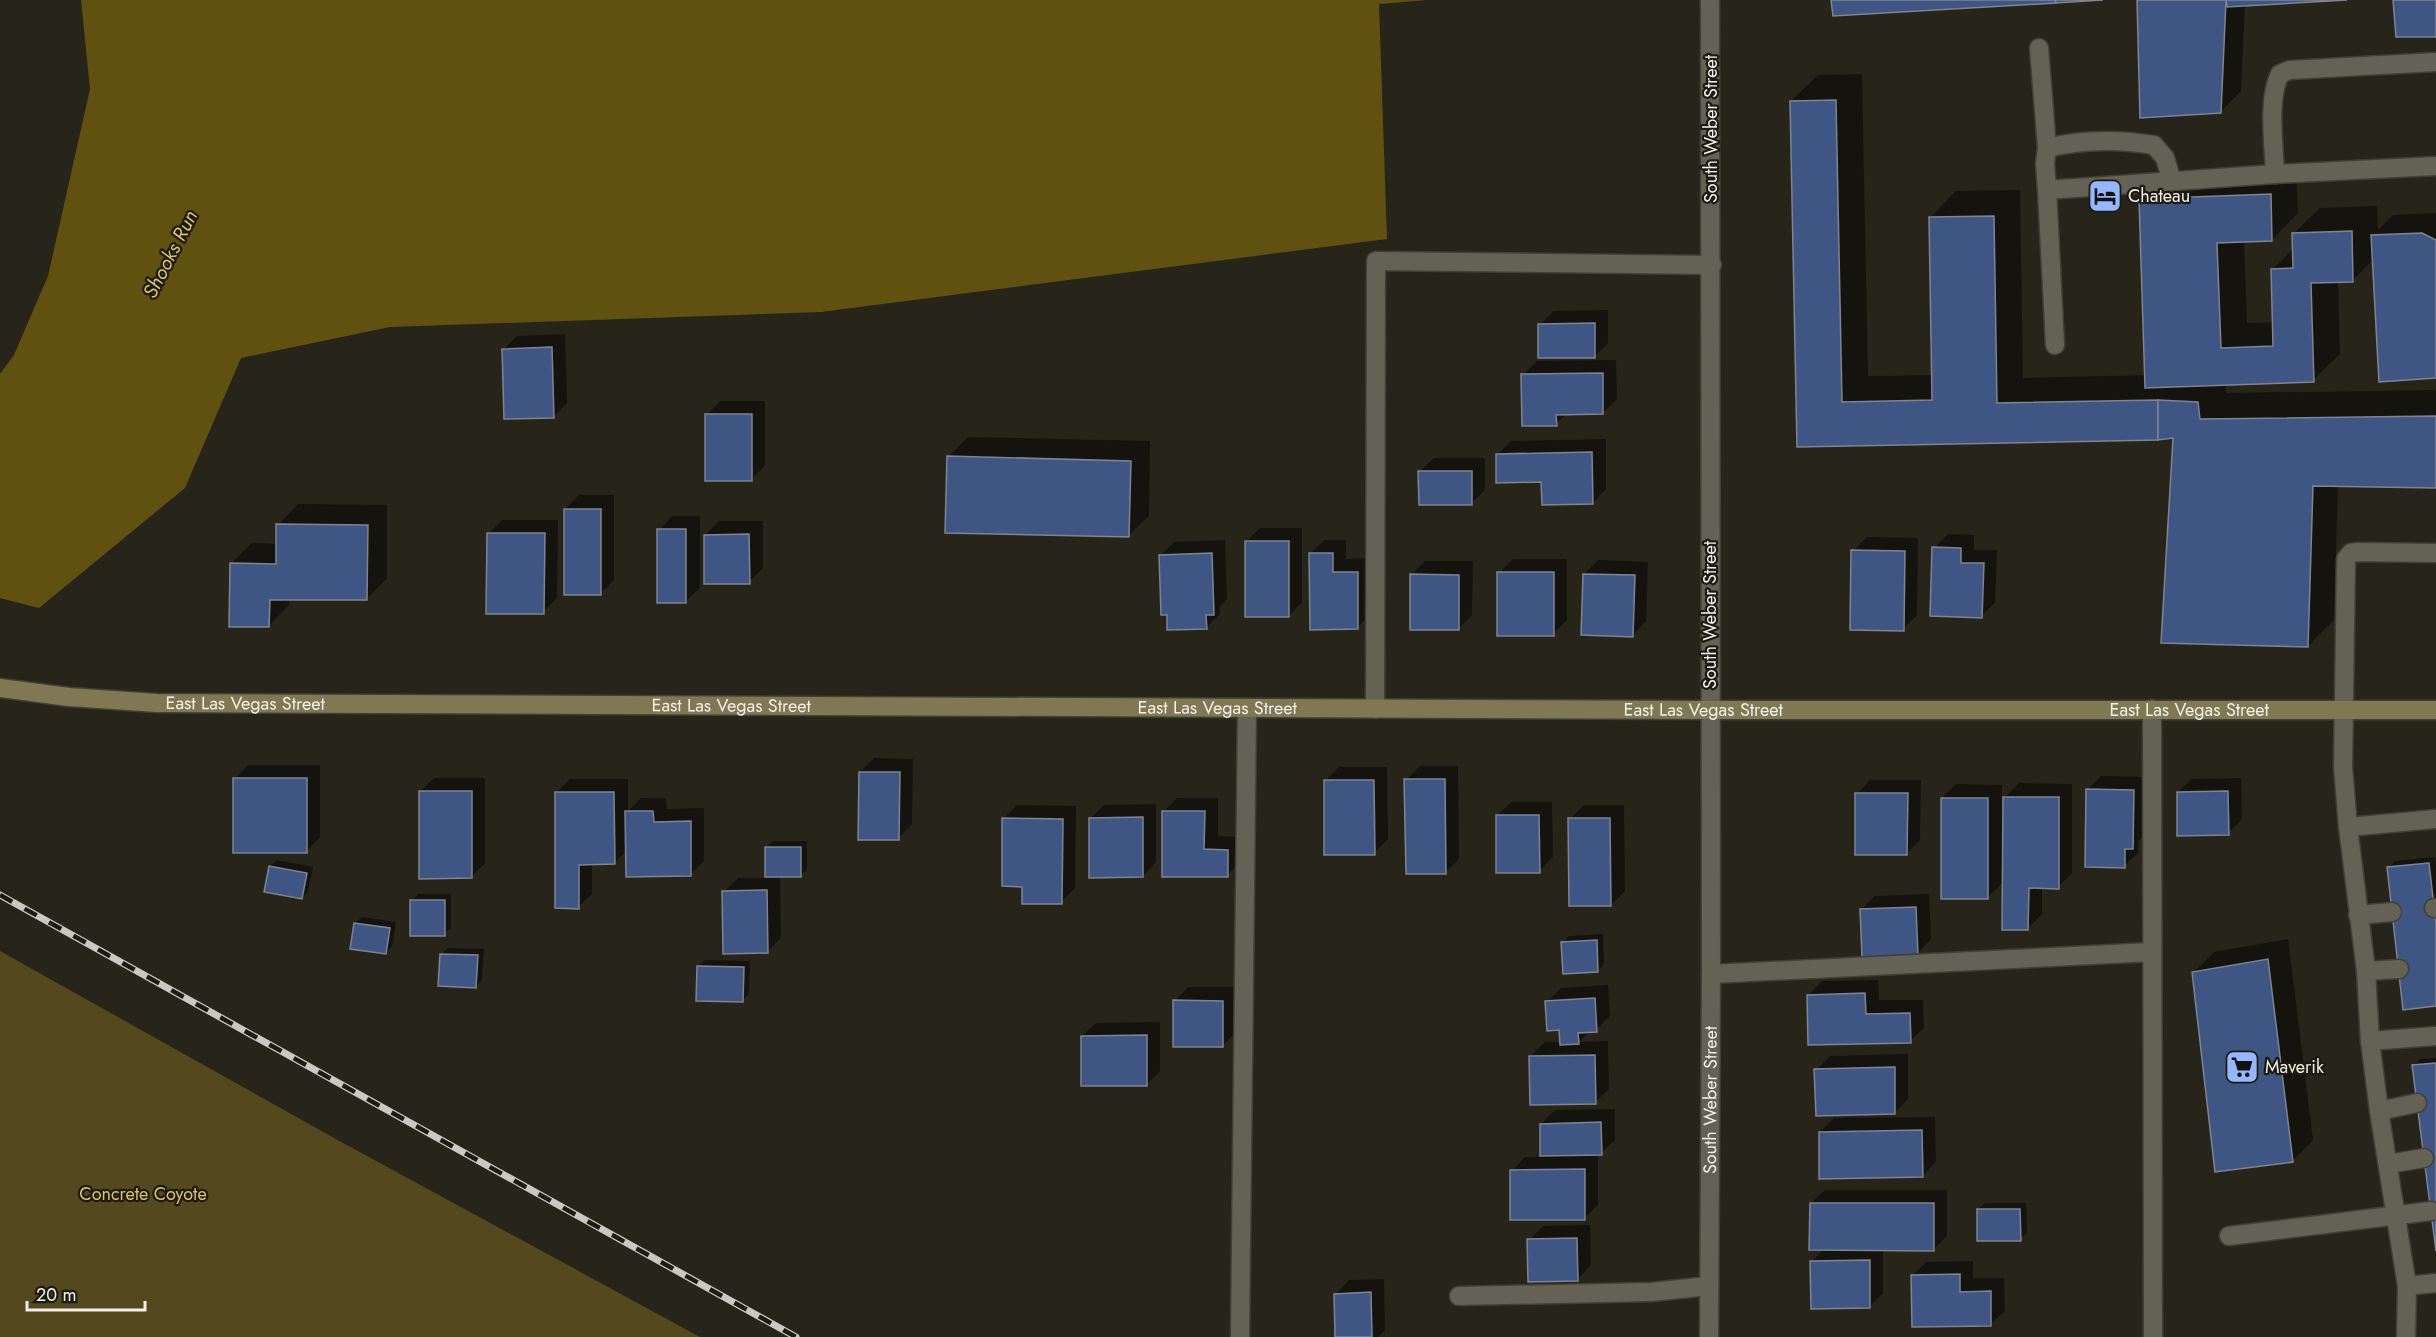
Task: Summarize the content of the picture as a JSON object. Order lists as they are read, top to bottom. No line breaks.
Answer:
{"streets":{"street":["South Weber Street","East Las Vegas Street"]},"crossings":[["South Weber Street","East Las Vegas Street"]],"water":["Shooks Run"],"parks":["Concrete Coyote"],"places":{"hotel":["Chateau"],"supermarket":["Maverik"]},"scale_bar":"20 m"}
